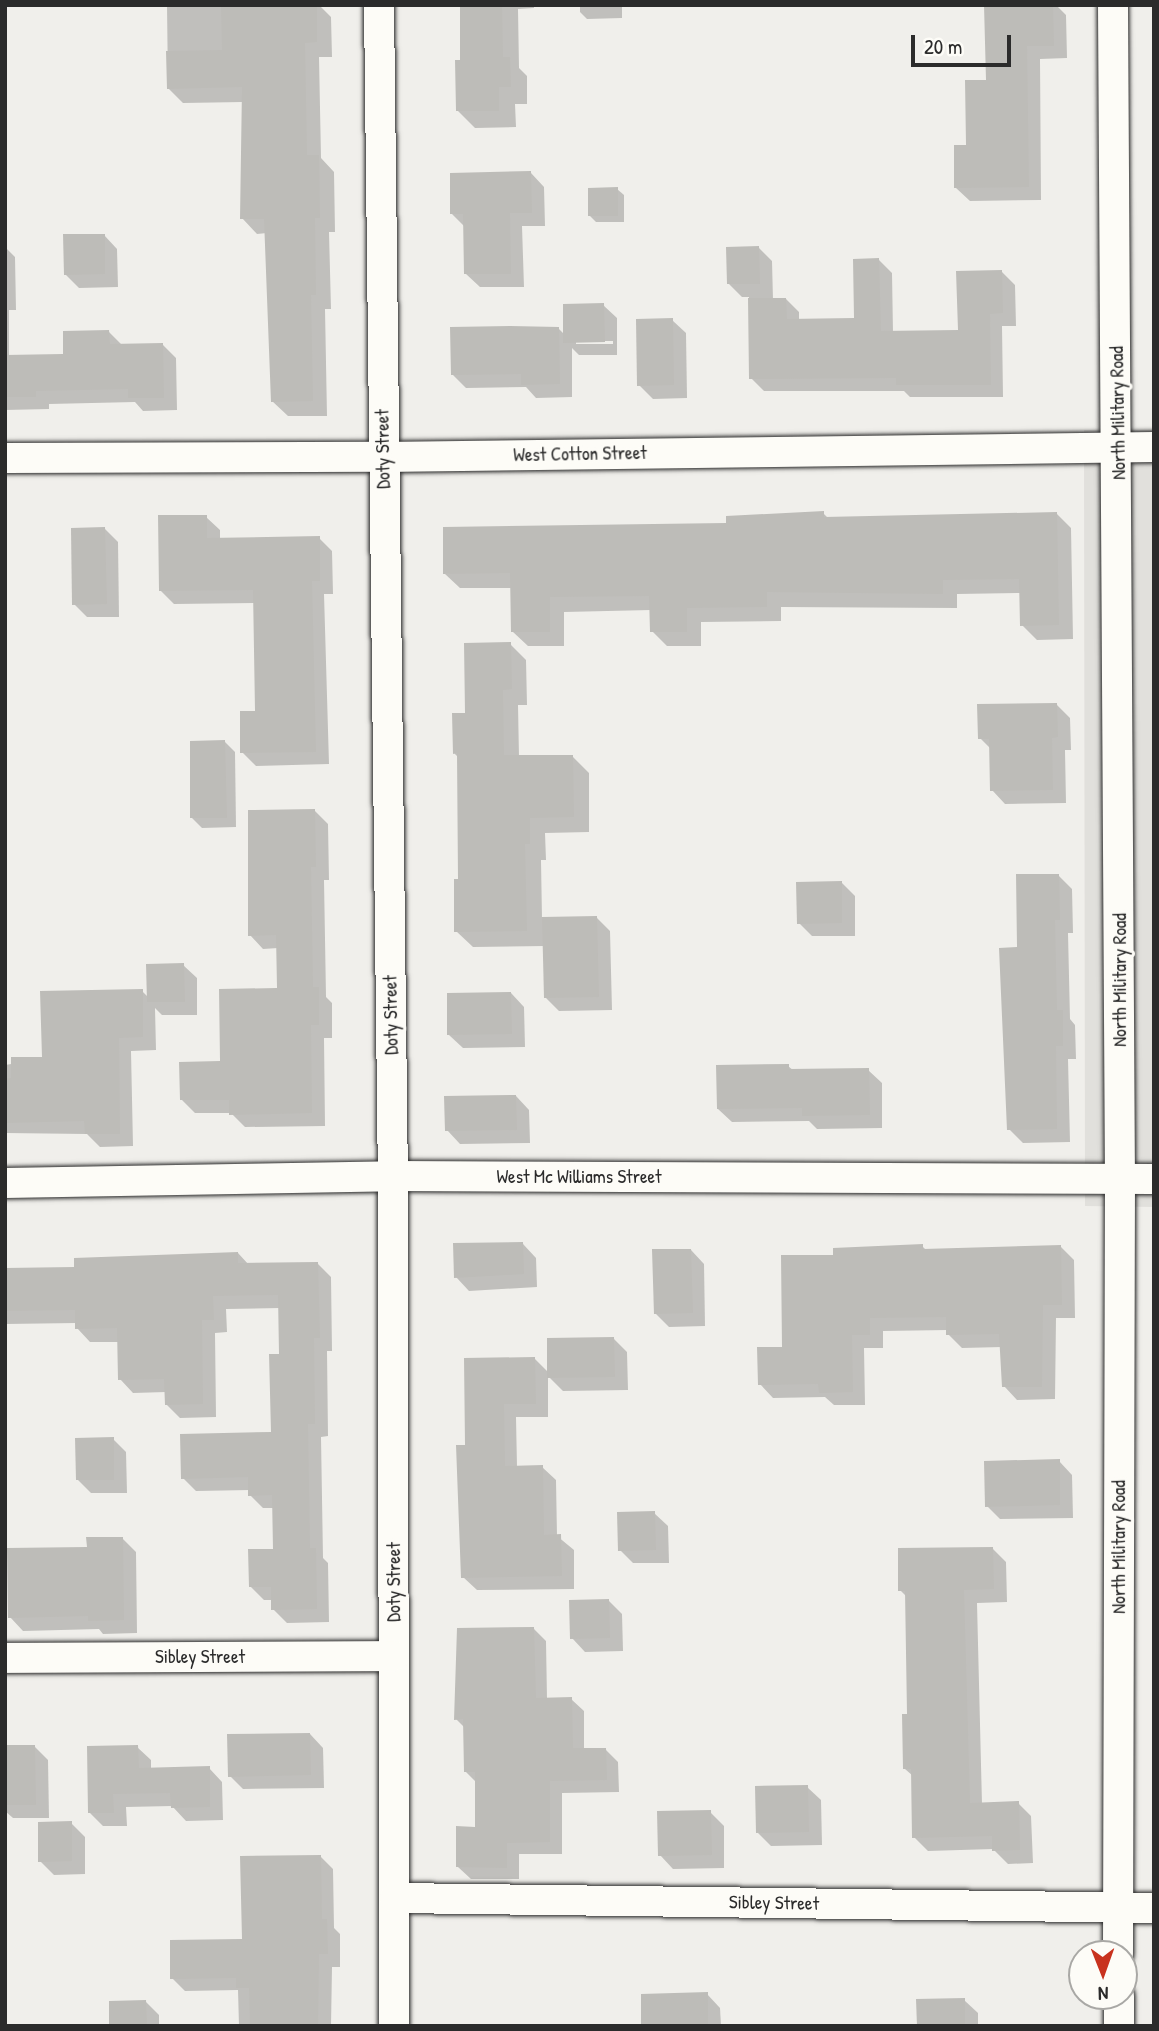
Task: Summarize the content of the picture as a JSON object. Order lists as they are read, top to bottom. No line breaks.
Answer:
{"streets":{"street":["North Military Road","Doty Street","West Cotton Street","West Mc Williams Street","Sibley Street"]},"crossings":[["North Military Road","West Cotton Street"],["North Military Road","West Mc Williams Street"],["North Military Road","Sibley Street"],["Doty Street","West Cotton Street"],["Doty Street","West Mc Williams Street"],["Doty Street","Sibley Street"]],"scale_bar":"20 m","north":"bottom"}
